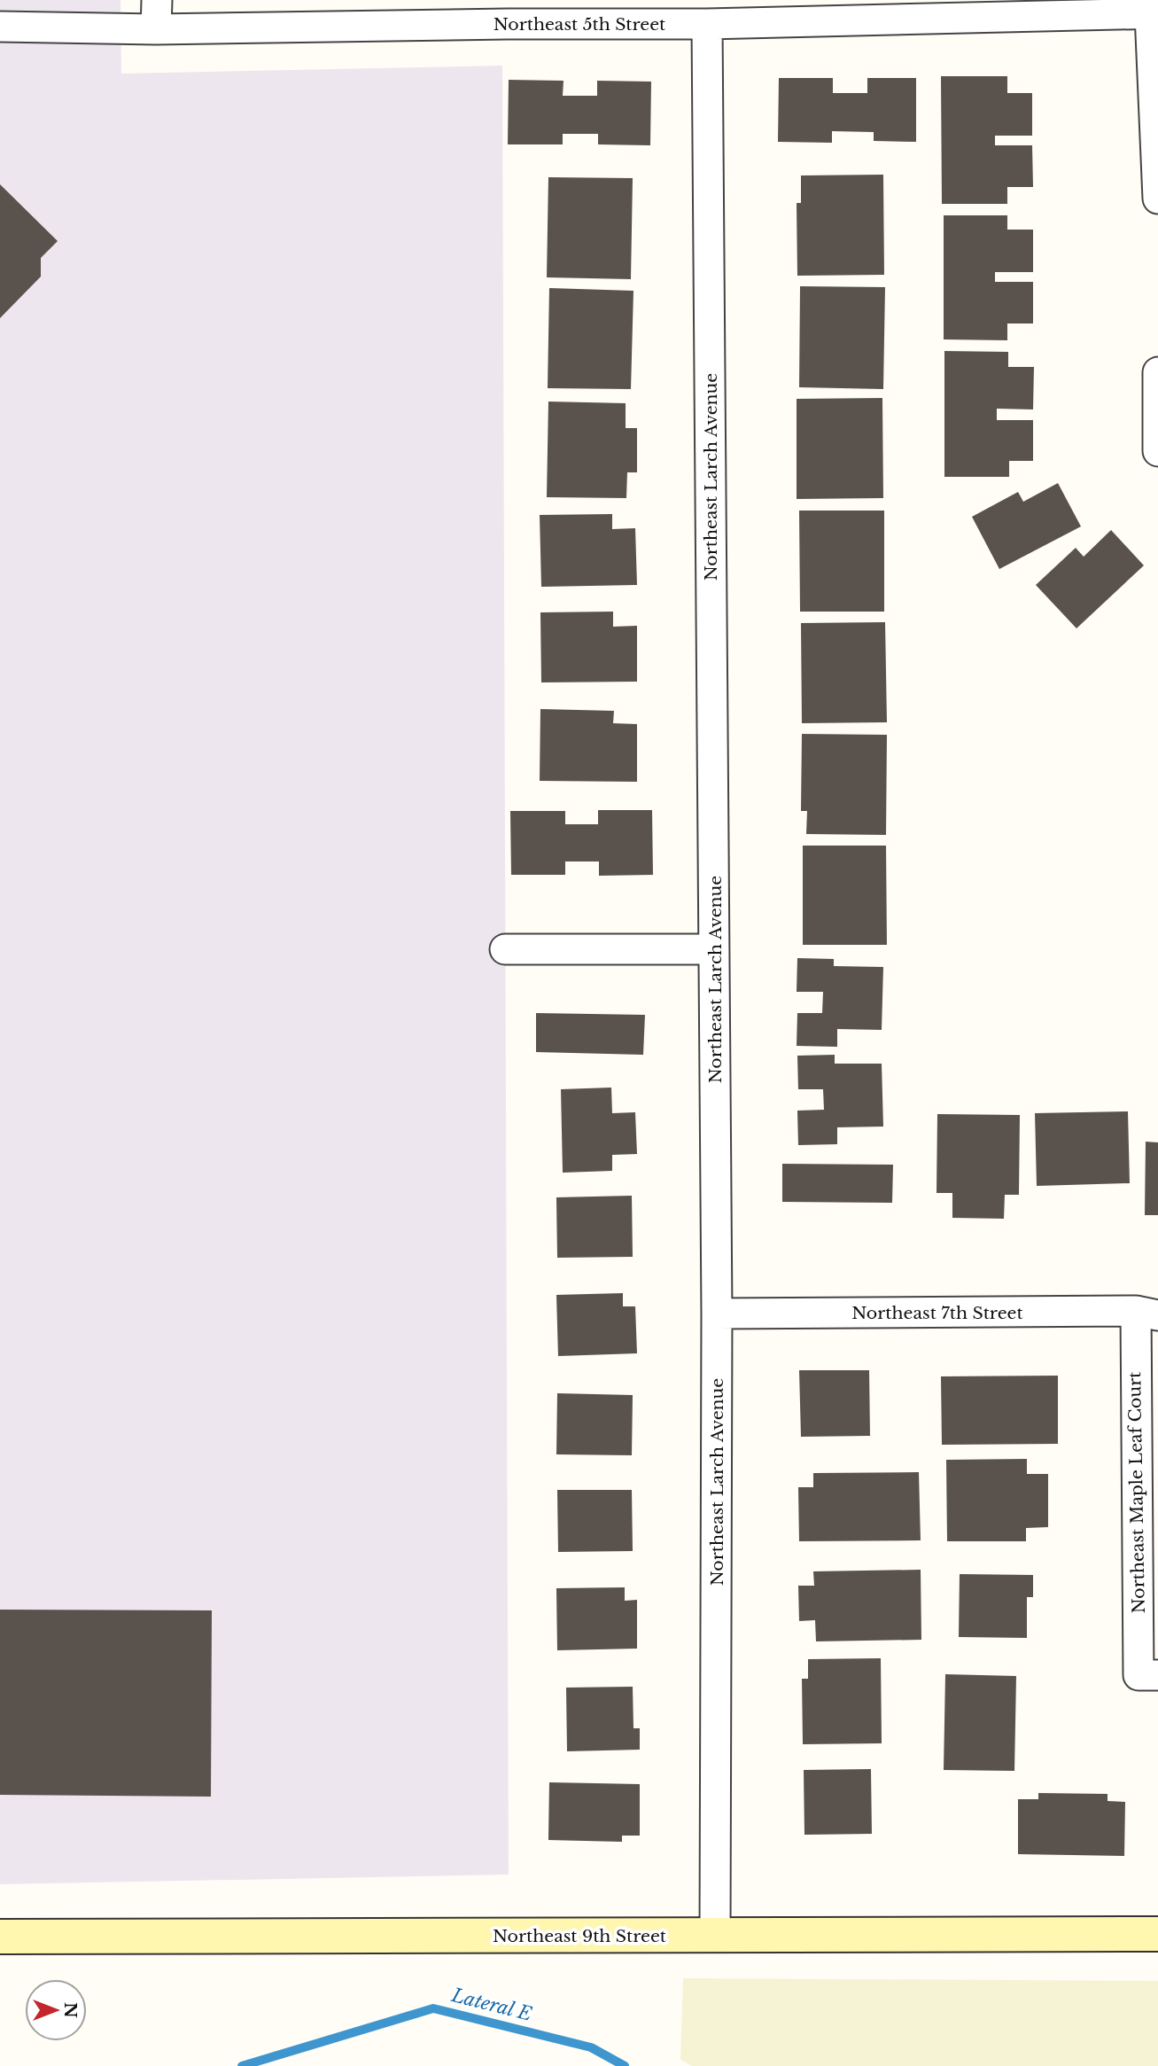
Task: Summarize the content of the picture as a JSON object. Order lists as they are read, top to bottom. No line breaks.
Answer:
{"streets":{"main road":["Northeast 9th Street"],"street":["Northeast 5th Street","Northeast Larch Avenue","Northeast 7th Street","Northeast Maple Leaf Court"]},"crossings":[["Northeast 5th Street","Northeast Larch Avenue"],["Northeast Larch Avenue","Northeast 7th Street"],["Northeast Larch Avenue","Northeast 9th Street"],["Northeast 7th Street","Northeast Maple Leaf Court"]],"water":["Lateral E"],"north":"right"}
